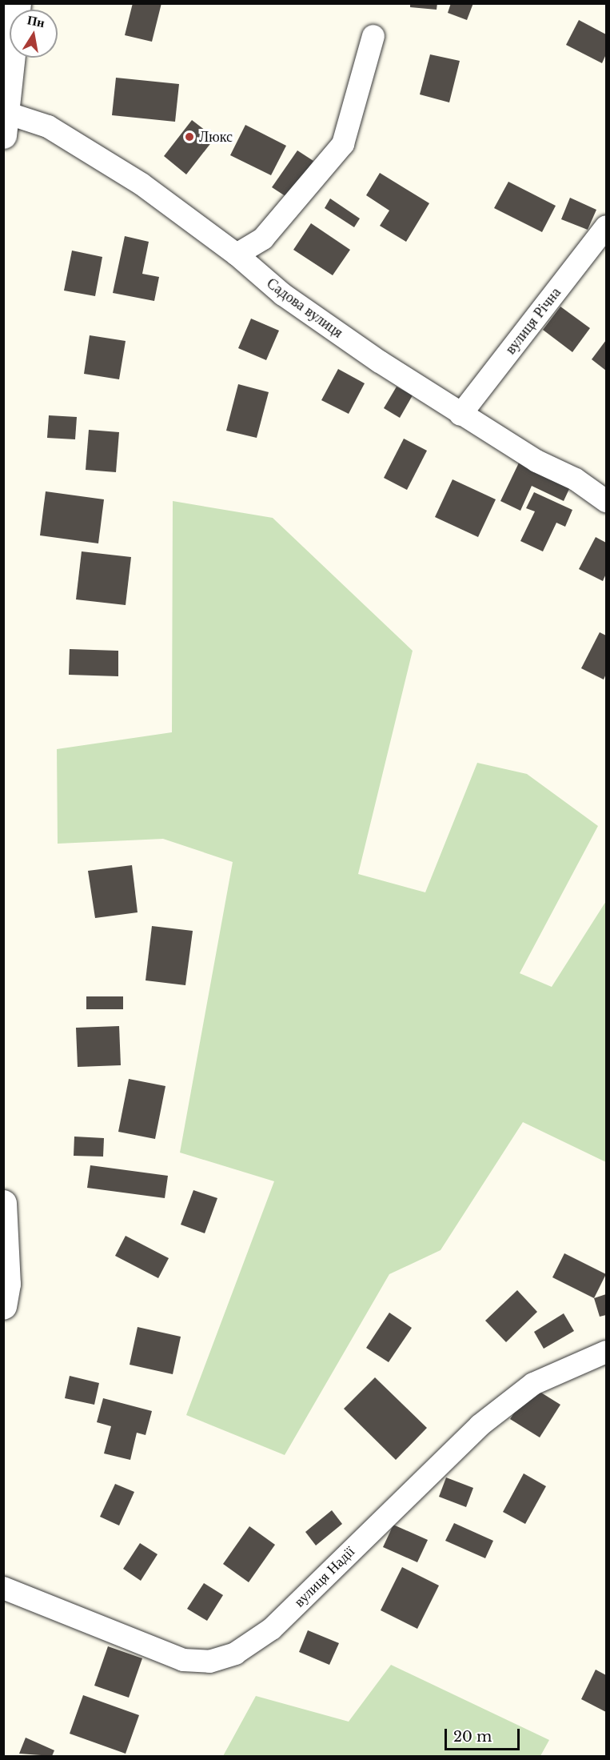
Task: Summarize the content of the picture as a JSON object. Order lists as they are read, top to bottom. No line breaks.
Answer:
{"streets":{"street":["Садова вулиця","вулиця Річна","вулиця Надії"]},"crossings":[["Садова вулиця","вулиця Річна"]],"places":["Люкс"],"scale_bar":"20 m","north":"top"}
